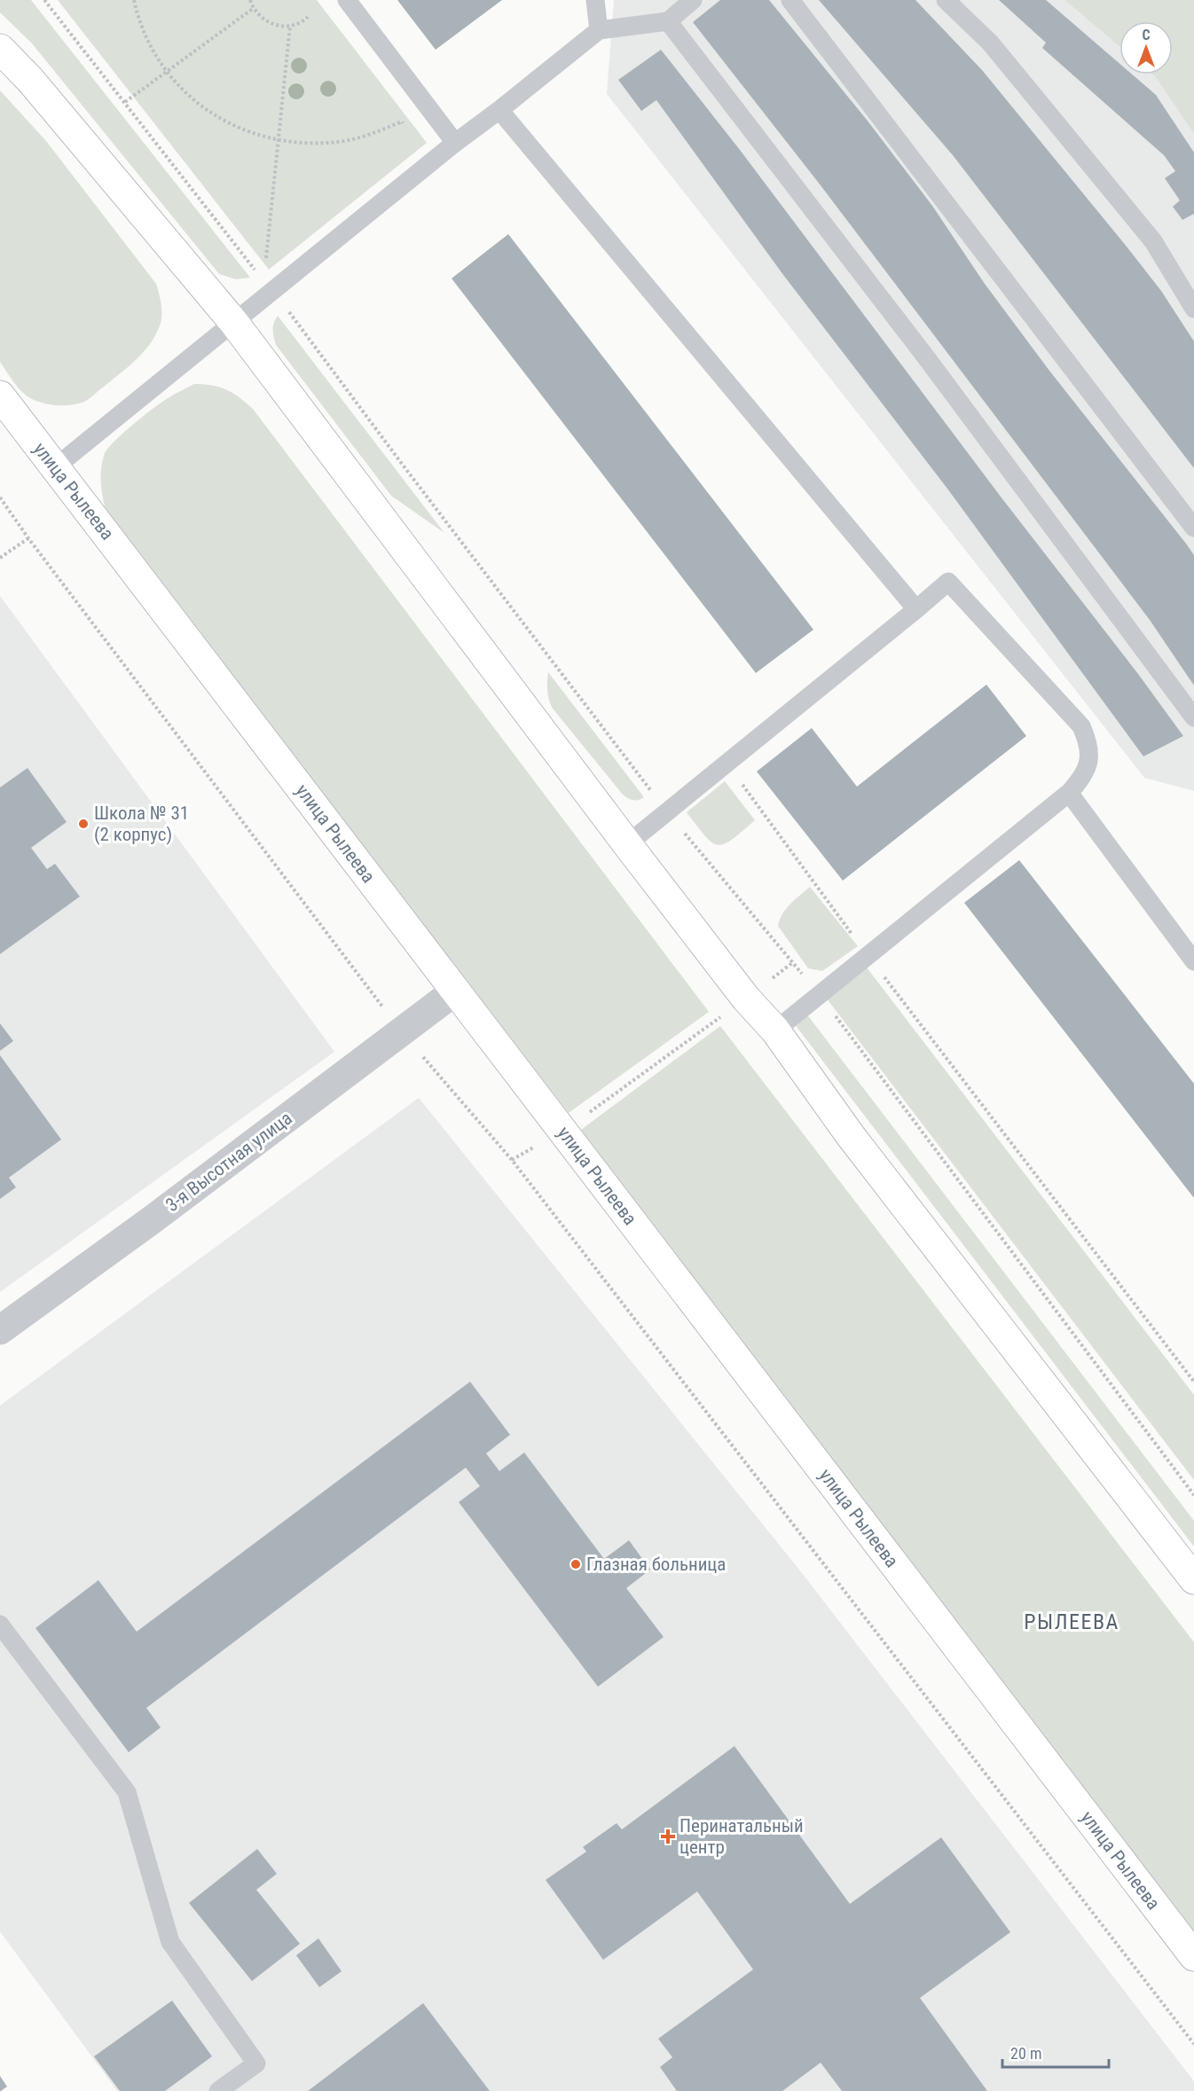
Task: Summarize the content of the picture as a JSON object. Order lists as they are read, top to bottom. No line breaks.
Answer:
{"streets":{"main road":["улица Рылеева"],"street":["3-я Высотная улица"]},"crossings":[["улица Рылеева","3-я Высотная улица"]],"districts":["РЫЛЕЕВА"],"places":{"other":["Школа № 31 (2 корпус)","Глазная больница"],"health":["Перинатальный центр"]},"scale_bar":"20 m","north":"top"}
